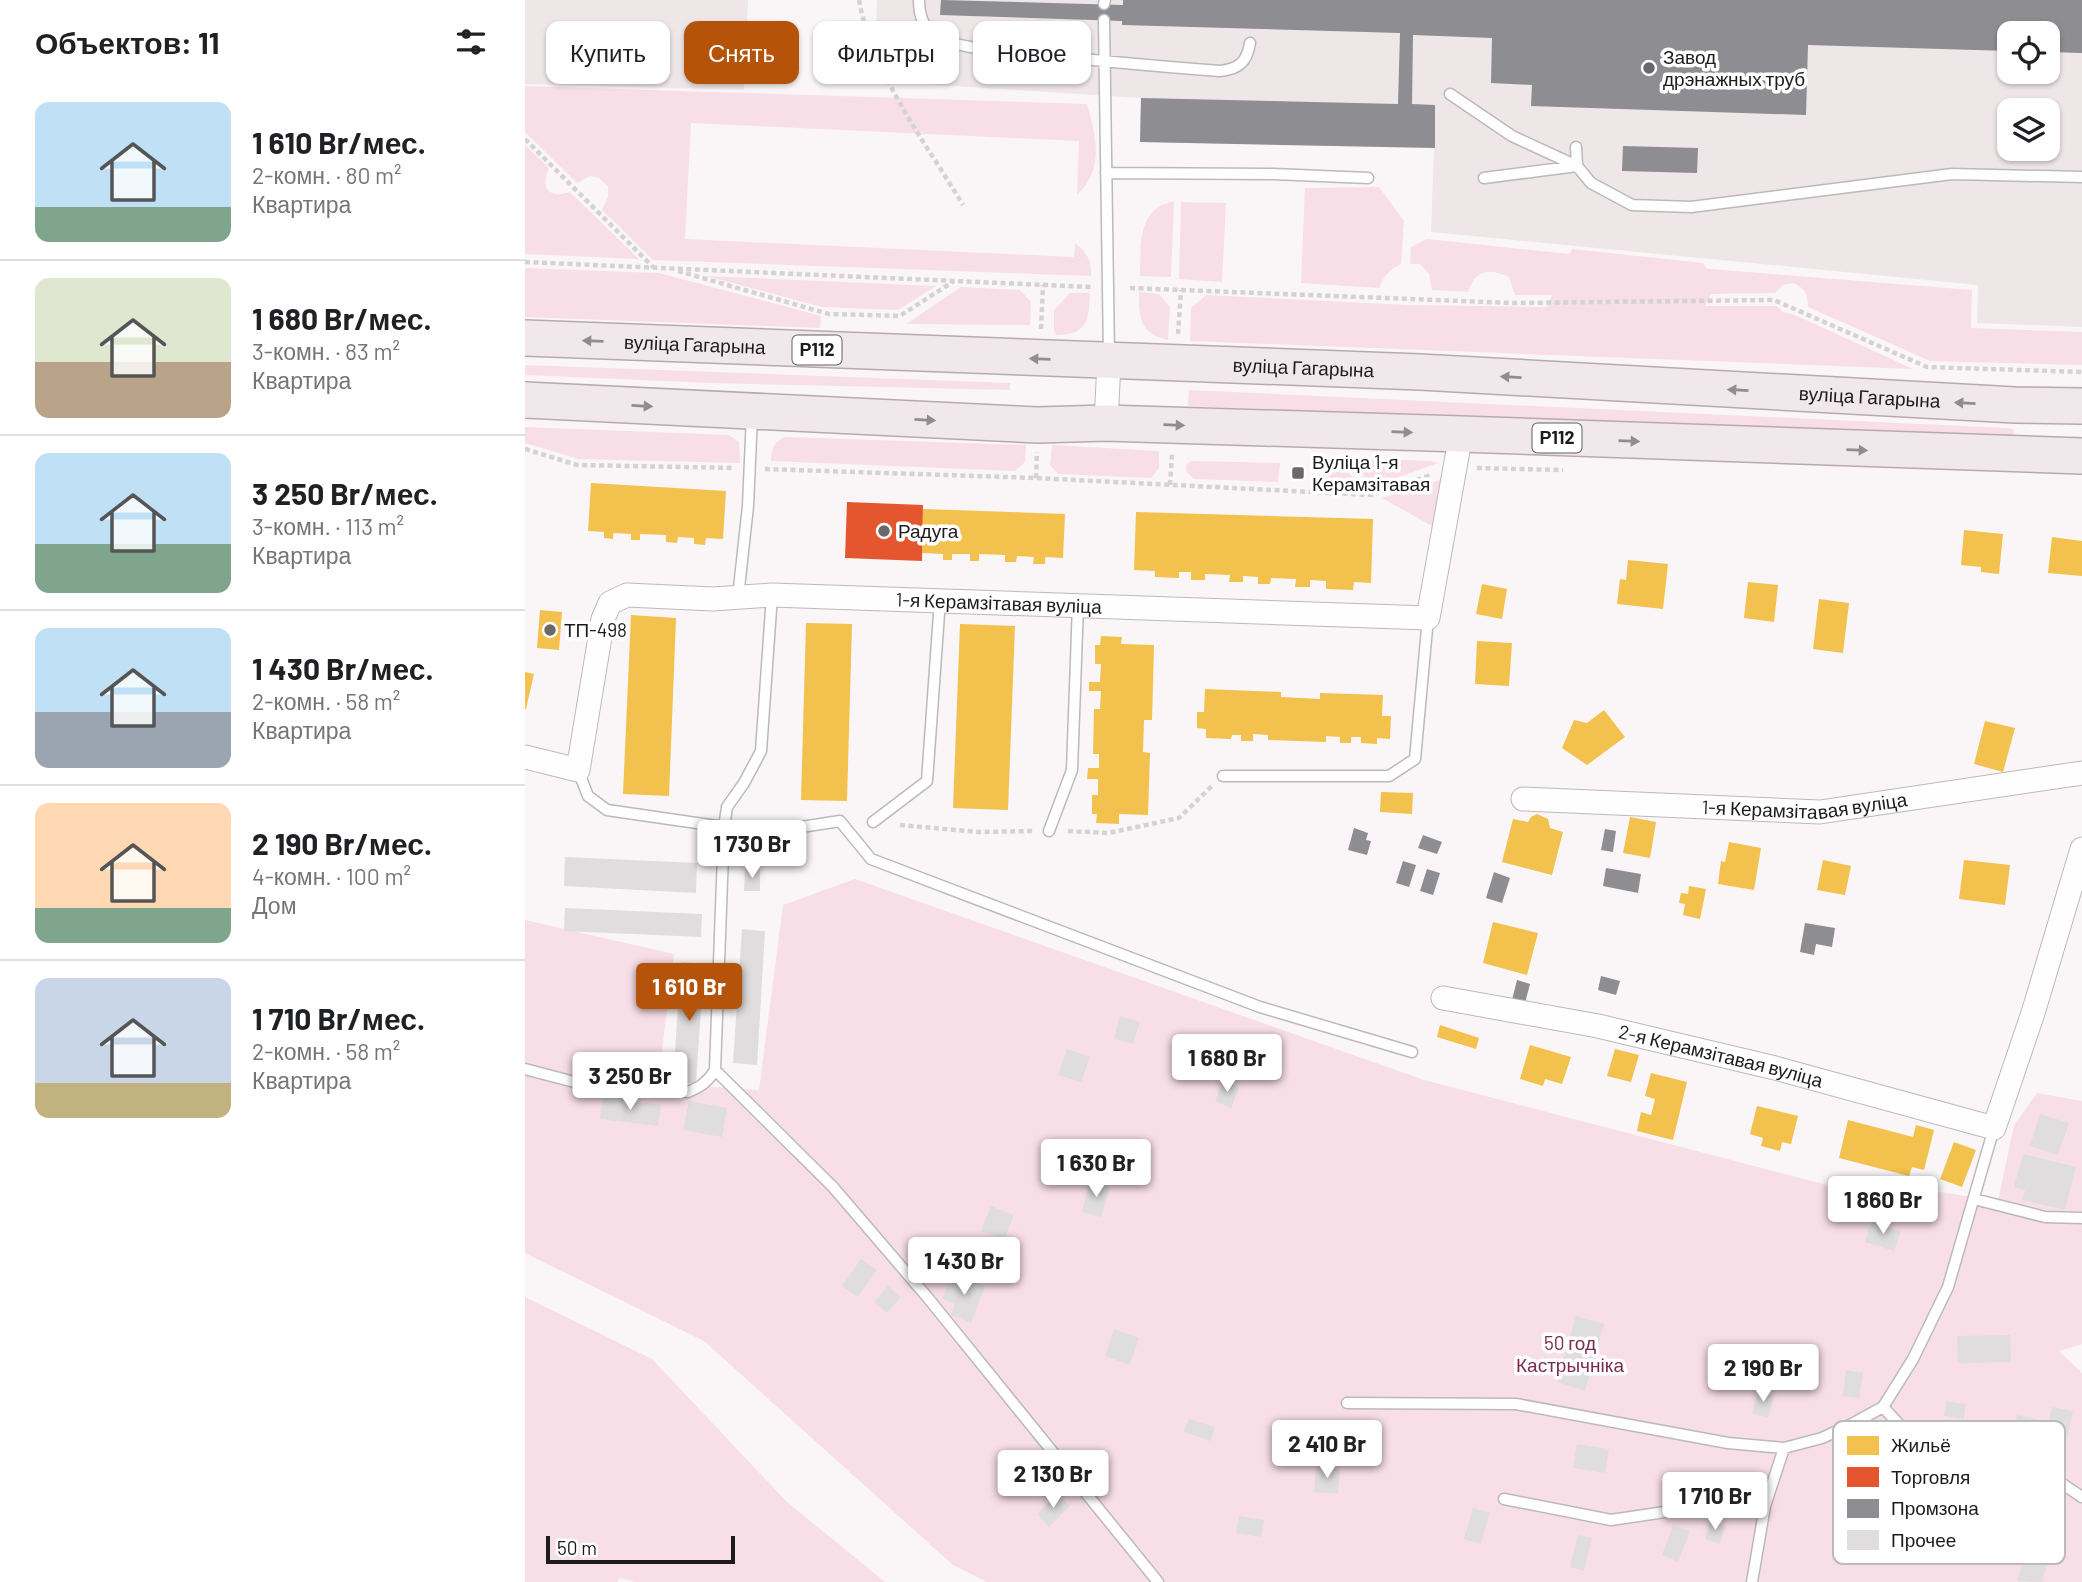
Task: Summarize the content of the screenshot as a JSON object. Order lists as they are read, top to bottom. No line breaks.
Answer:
{"streets":{"main road":["вуліца Гагарына","Р112"],"street":["1-я Керамзітавая вуліца","2-я Керамзітавая вуліца"]},"parks":["50 год Кастрычніка"],"places":{"other":["Завод дрэнажных труб","Радуга","ТП-498"],"transit":["Вуліца 1-я Керамзітавая"]},"legend":["Жильё","Торговля","Промзона","Прочее"],"scale_bar":"50 m","page":{"heading":"Объектов: 11","chip":["Купить","Снять","Фильтры","Новое"],"list":[{"name":"1 610 Br/мес.","note":"2-комн. · 80 m² · Квартира"},{"name":"1 680 Br/мес.","note":"3-комн. · 83 m² · Квартира"},{"name":"3 250 Br/мес.","note":"3-комн. · 113 m² · Квартира"},{"name":"1 430 Br/мес.","note":"2-комн. · 58 m² · Квартира"},{"name":"2 190 Br/мес.","note":"4-комн. · 100 m² · Дом"},{"name":"1 710 Br/мес.","note":"2-комн. · 58 m² · Квартира"}],"price":["1 730 Br","1 610 Br","1 680 Br","3 250 Br","1 630 Br","1 860 Br","1 430 Br","2 190 Br","2 410 Br","2 130 Br","1 710 Br"],"scale":"50 m"}}
